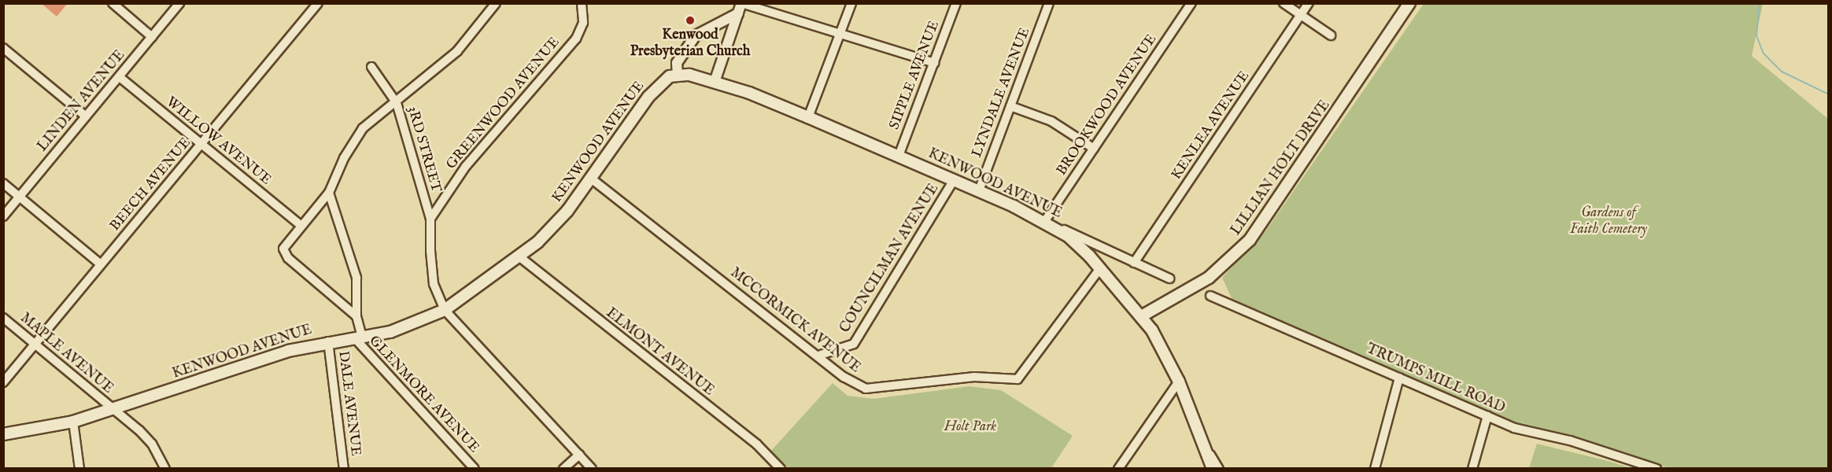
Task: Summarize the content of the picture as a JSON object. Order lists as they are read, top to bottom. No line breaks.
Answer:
{"streets":{"main road":["KENWOOD AVENUE","LILLIAN HOLT DRIVE"],"street":["SIPPLE AVENUE","LYNDALE AVENUE","LINDEN AVENUE","GREENWOOD AVENUE","BROOKWOOD AVENUE","KENLEA AVENUE","WILLOW AVENUE","3RD STREET","BEECH AVENUE","COUNCILMAN AVENUE","MCCORMICK AVENUE","ELMONT AVENUE","MAPLE AVENUE","TRUMPS MILL ROAD","GLENMORE AVENUE","DALE AVENUE"]},"crossings":[["SIPPLE AVENUE","KENWOOD AVENUE"],["LYNDALE AVENUE","KENWOOD AVENUE"],["LINDEN AVENUE","WILLOW AVENUE"],["GREENWOOD AVENUE","3RD STREET"],["BROOKWOOD AVENUE","KENWOOD AVENUE"],["WILLOW AVENUE","BEECH AVENUE"],["KENWOOD AVENUE","LILLIAN HOLT DRIVE"],["KENWOOD AVENUE","COUNCILMAN AVENUE"],["KENWOOD AVENUE","MCCORMICK AVENUE"],["KENWOOD AVENUE","ELMONT AVENUE"],["KENWOOD AVENUE","MAPLE AVENUE"],["KENWOOD AVENUE","GLENMORE AVENUE"],["KENWOOD AVENUE","DALE AVENUE"],["BEECH AVENUE","MAPLE AVENUE"],["COUNCILMAN AVENUE","MCCORMICK AVENUE"],["GLENMORE AVENUE","DALE AVENUE"]],"parks":["Gardens of Faith Cemetery","Holt Park"],"places":["Kenwood Presbyterian Church"]}
